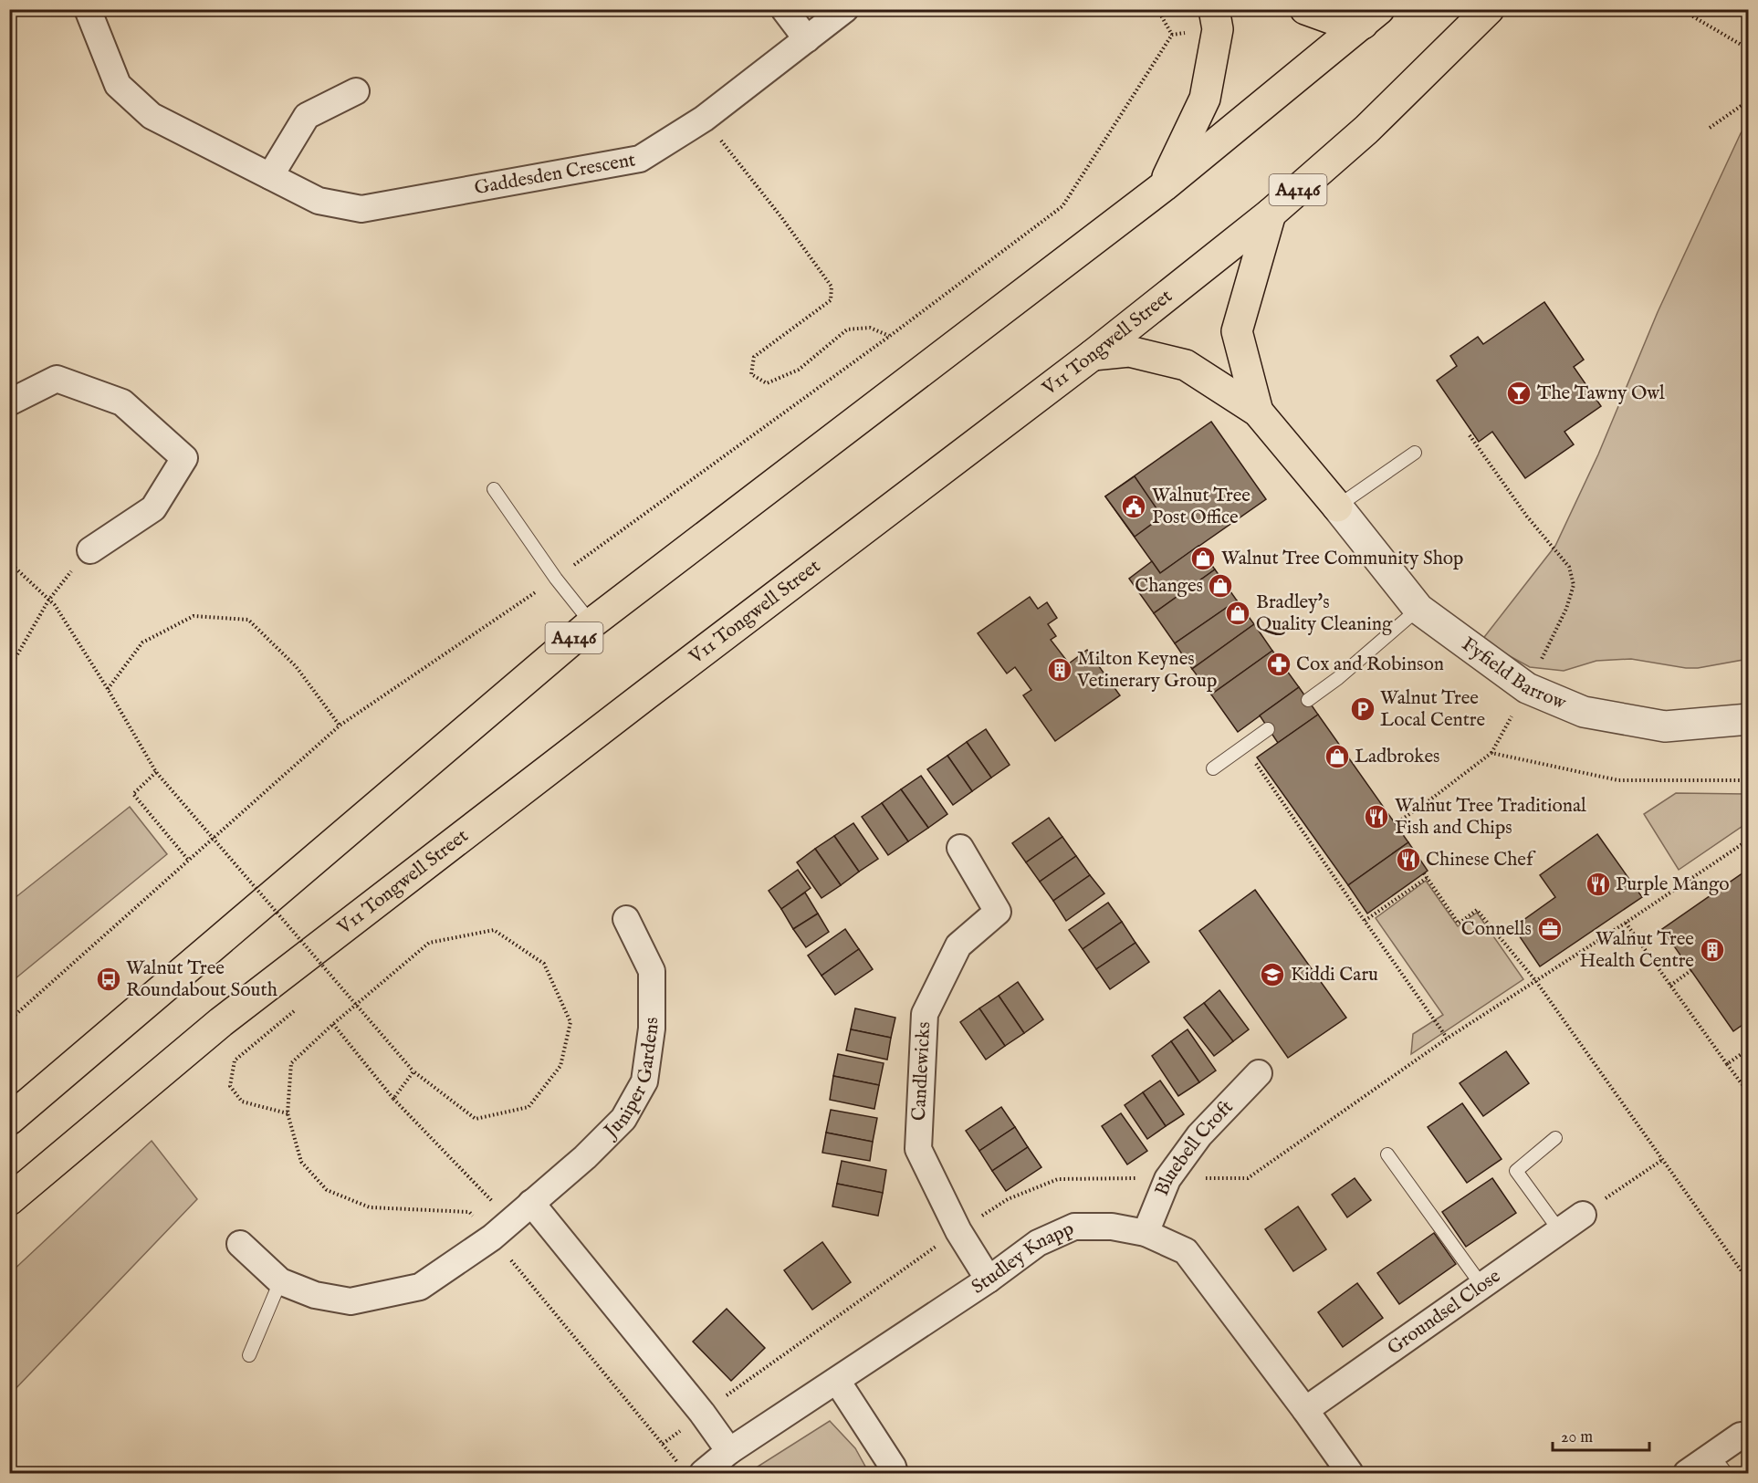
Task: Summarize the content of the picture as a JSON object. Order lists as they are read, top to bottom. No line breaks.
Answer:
{"streets":{"highway":["A4146","V11 Tongwell Street"],"street":["Gaddesden Crescent","Fyfield Barrow","Candlewicks","Juniper Gardens","Bluebell Croft","Studley Knapp","Groundsel Close"]},"crossings":[["Candlewicks","Studley Knapp"],["Bluebell Croft","Studley Knapp"],["Studley Knapp","Groundsel Close"]],"places":{"bar":["The Tawny Owl"],"public building":["Walnut Tree Post Office"],"shop":["Walnut Tree Community Shop","Changes","Bradley's Quality Cleaning","Ladbrokes"],"pharmacy":["Cox and Robinson"],"building":["Milton Keynes Vetinerary Group","Walnut Tree Health Centre"],"parking":["Walnut Tree Local Centre"],"restaurant":["Walnut Tree Traditional Fish and Chips","Chinese Chef","Purple Mango"],"office":["Connells"],"school or university":["Kiddi Caru"],"bus stop":["Walnut Tree Roundabout South"]},"scale_bar":"20 m"}
